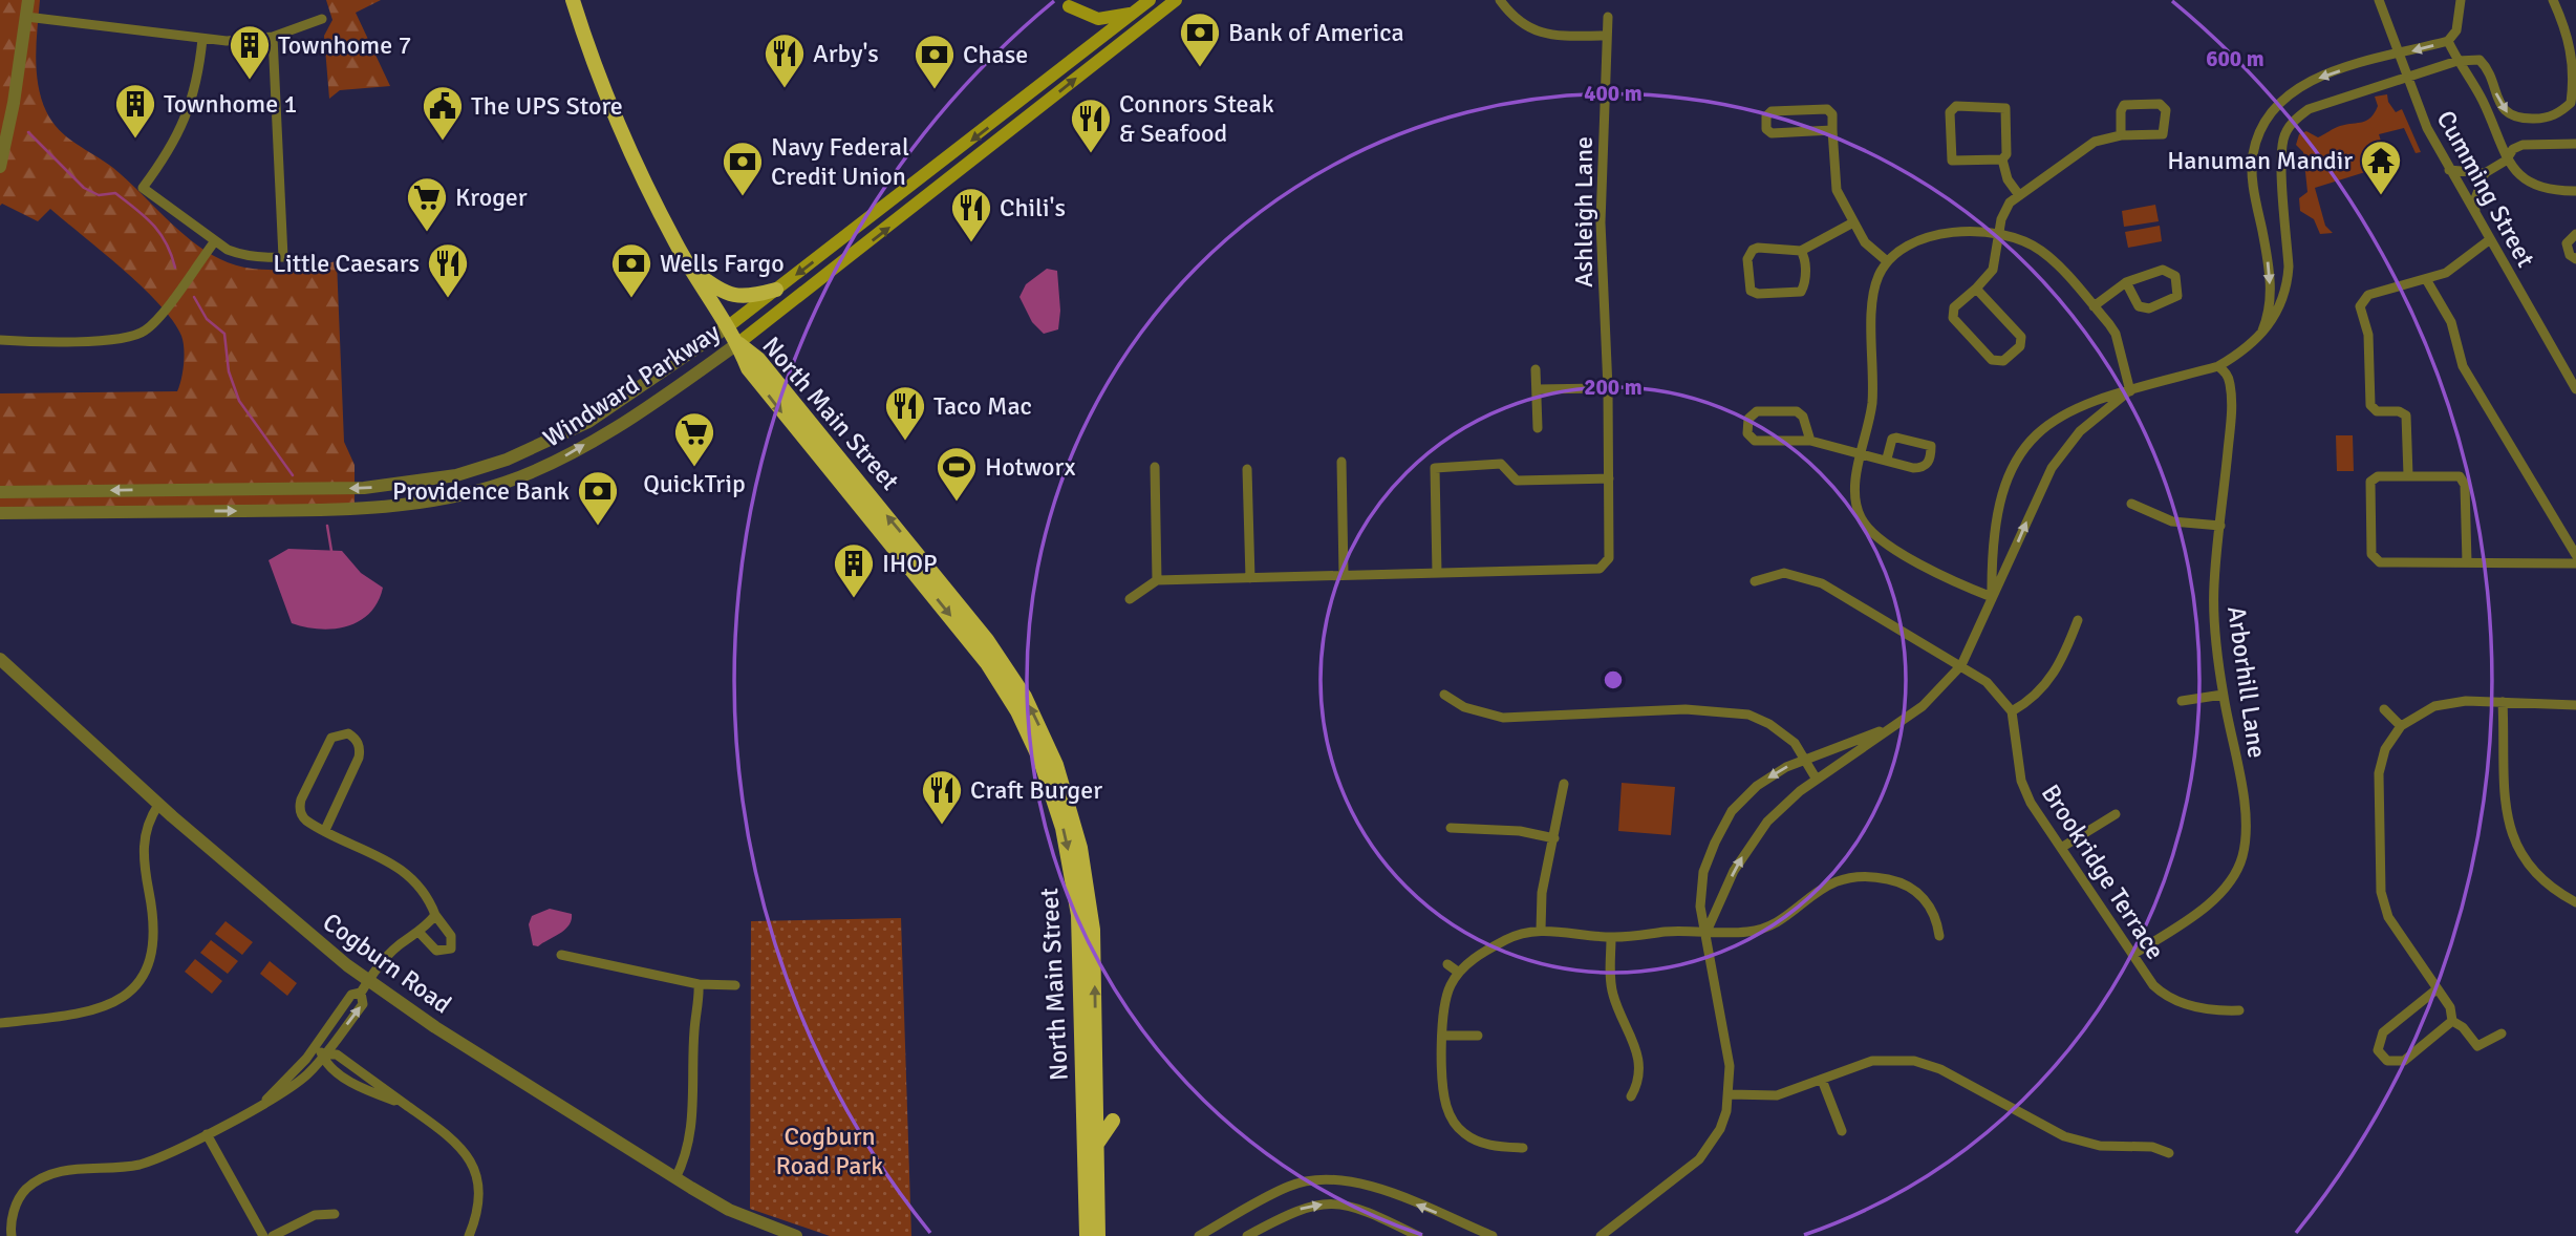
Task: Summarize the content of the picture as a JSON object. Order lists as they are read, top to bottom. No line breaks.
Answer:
{"streets":{"main road":["Windward Parkway","North Main Street"],"street":["Cumming Street","Ashleigh Lane","Arborhill Lane","Brookridge Terrace","Cogburn Road"]},"crossings":[["Windward Parkway","North Main Street"],["Arborhill Lane","Brookridge Terrace"]],"parks":["Cogburn Road Park"],"places":{"bank":["Bank of America","Chase","Navy Federal Credit Union","Wells Fargo","Providence Bank"],"building":["Townhome 7","Townhome 1","IHOP"],"restaurant":["Arby's","Connors Steak & Seafood","Chili's","Little Caesars","Taco Mac","Craft Burger"],"public building":["The UPS Store"],"temple":["Hanuman Mandir"],"supermarket":["Kroger","QuickTrip"],"sports":["Hotworx"]},"rings":["600 m","400 m","200 m"]}
